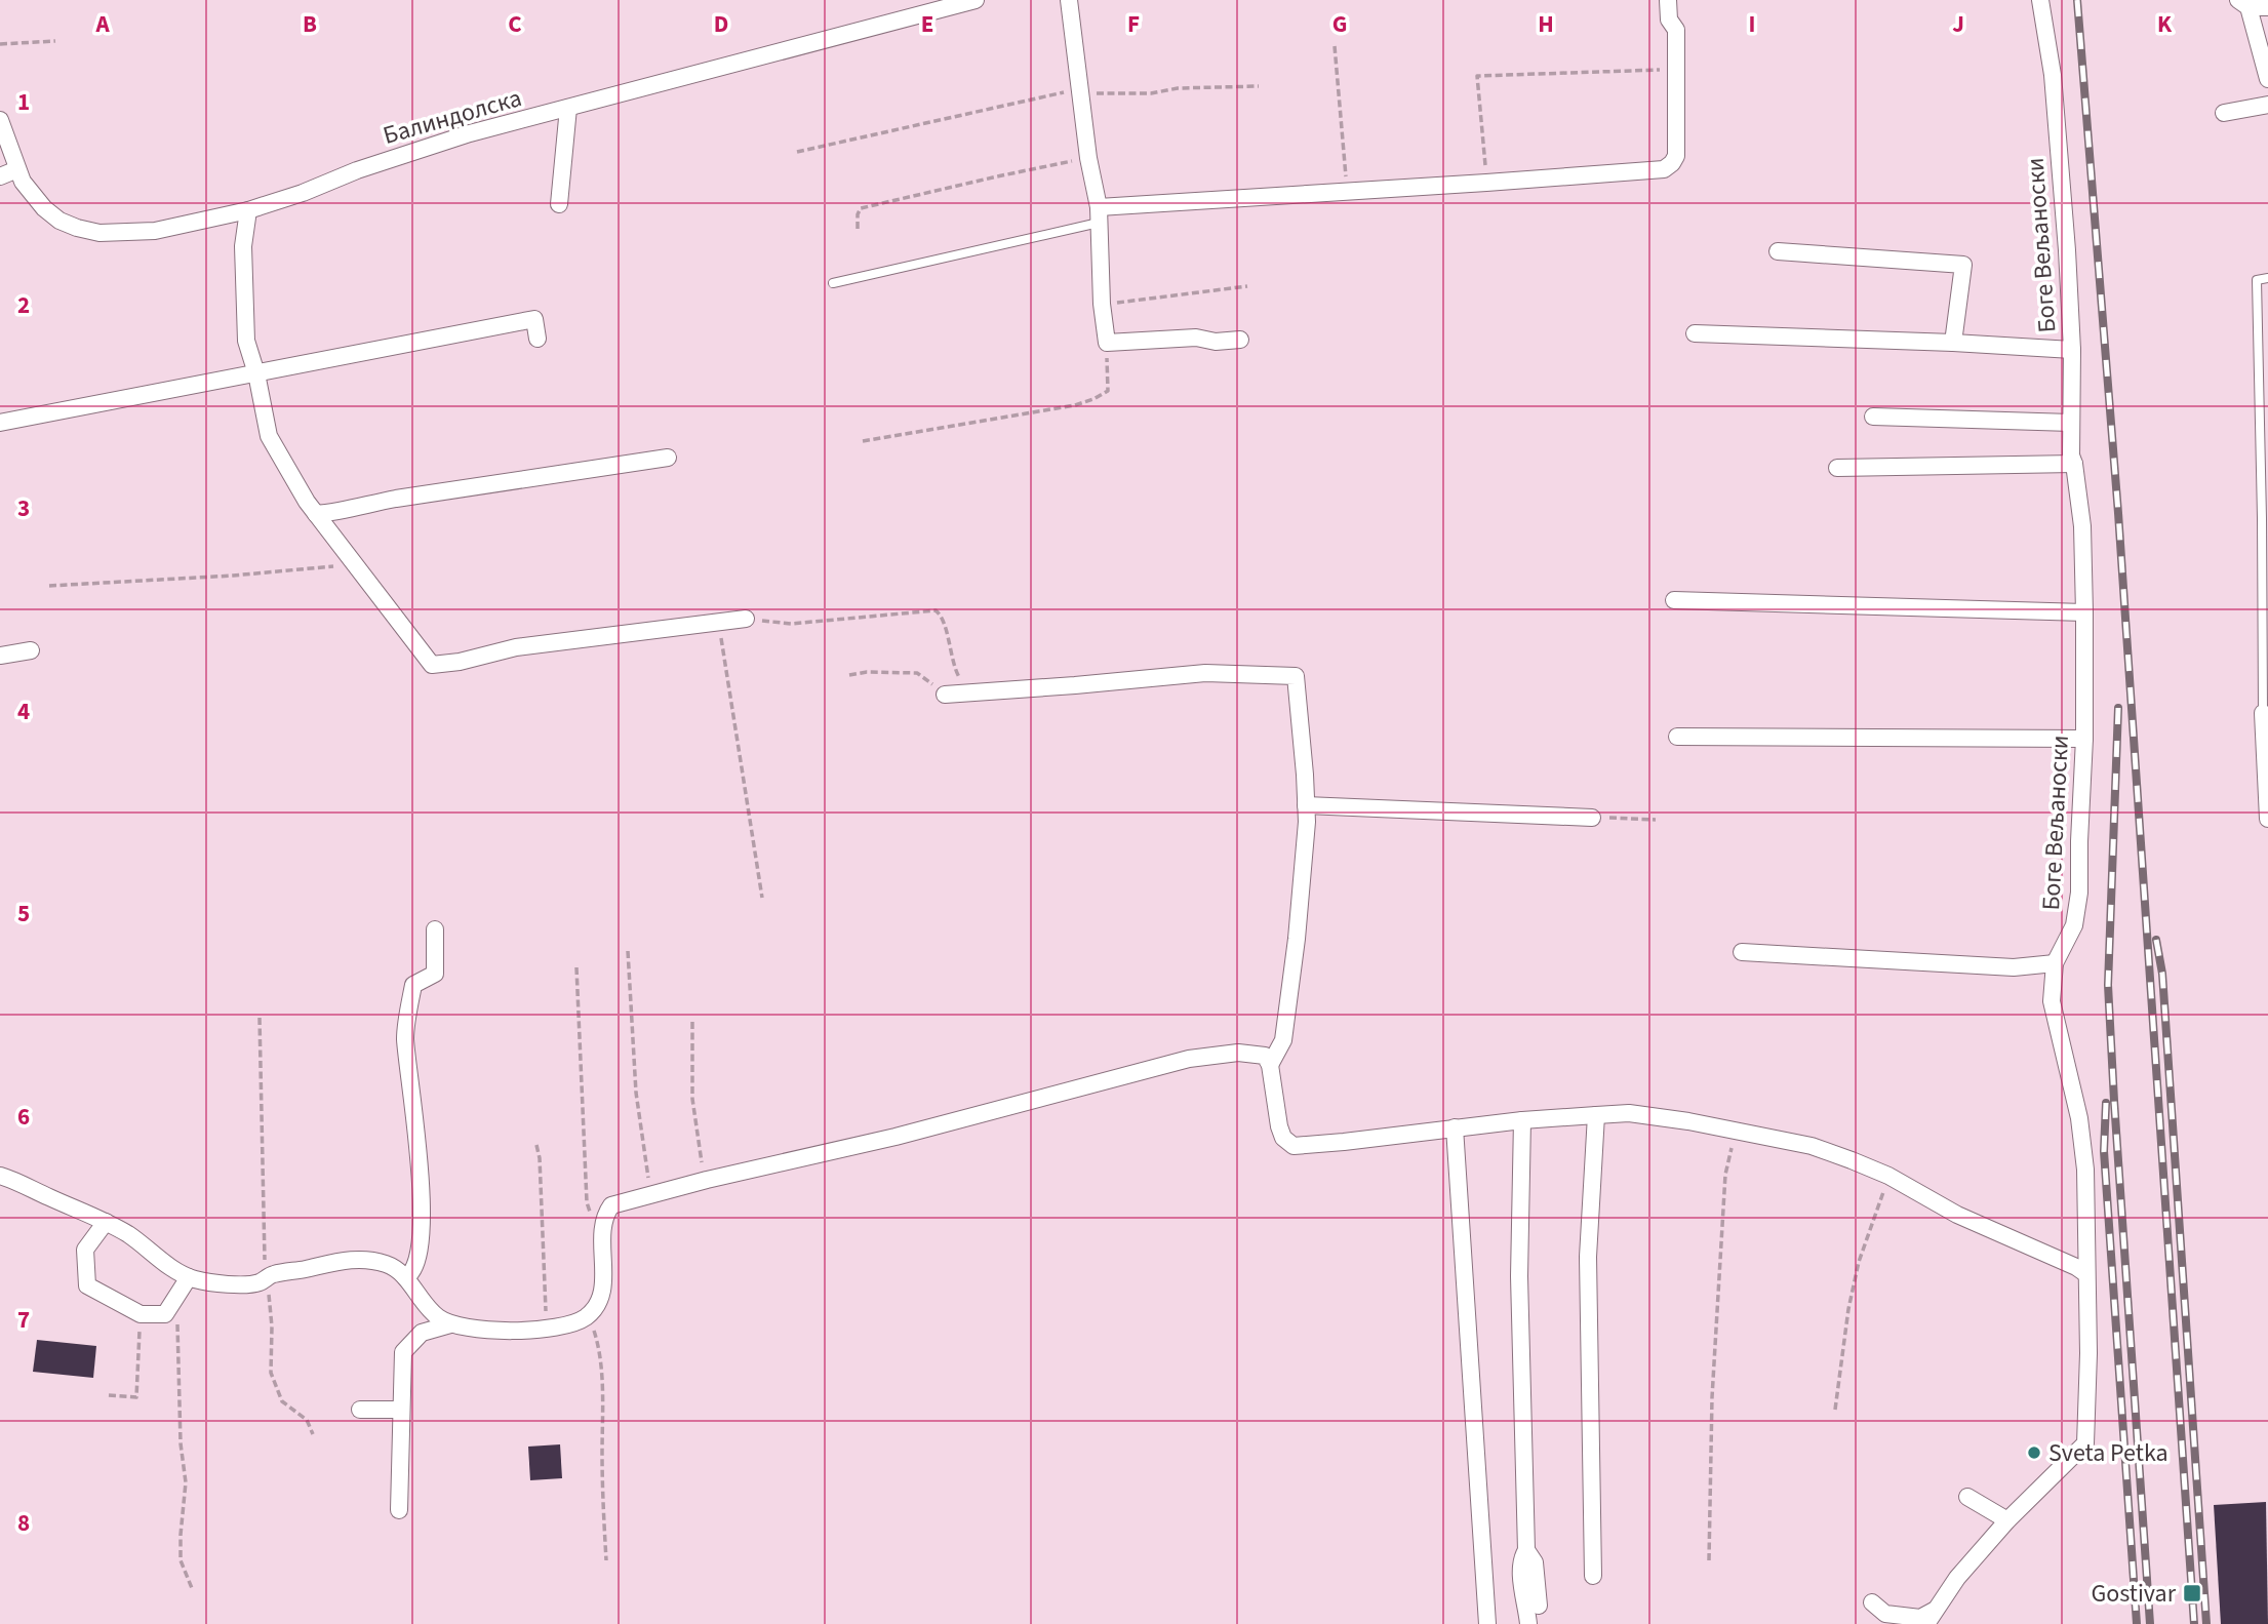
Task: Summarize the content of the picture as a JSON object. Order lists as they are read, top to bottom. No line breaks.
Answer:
{"streets":{"street":["Балиндолска","Боге Вељаноски"]},"places":{"other":["Sveta Petka"],"transit":["Gostivar"]},"grid":{"columns":["A","B","C","D","E","F","G","H","I","J","K"],"rows":["1","2","3","4","5","6","7","8"]}}
